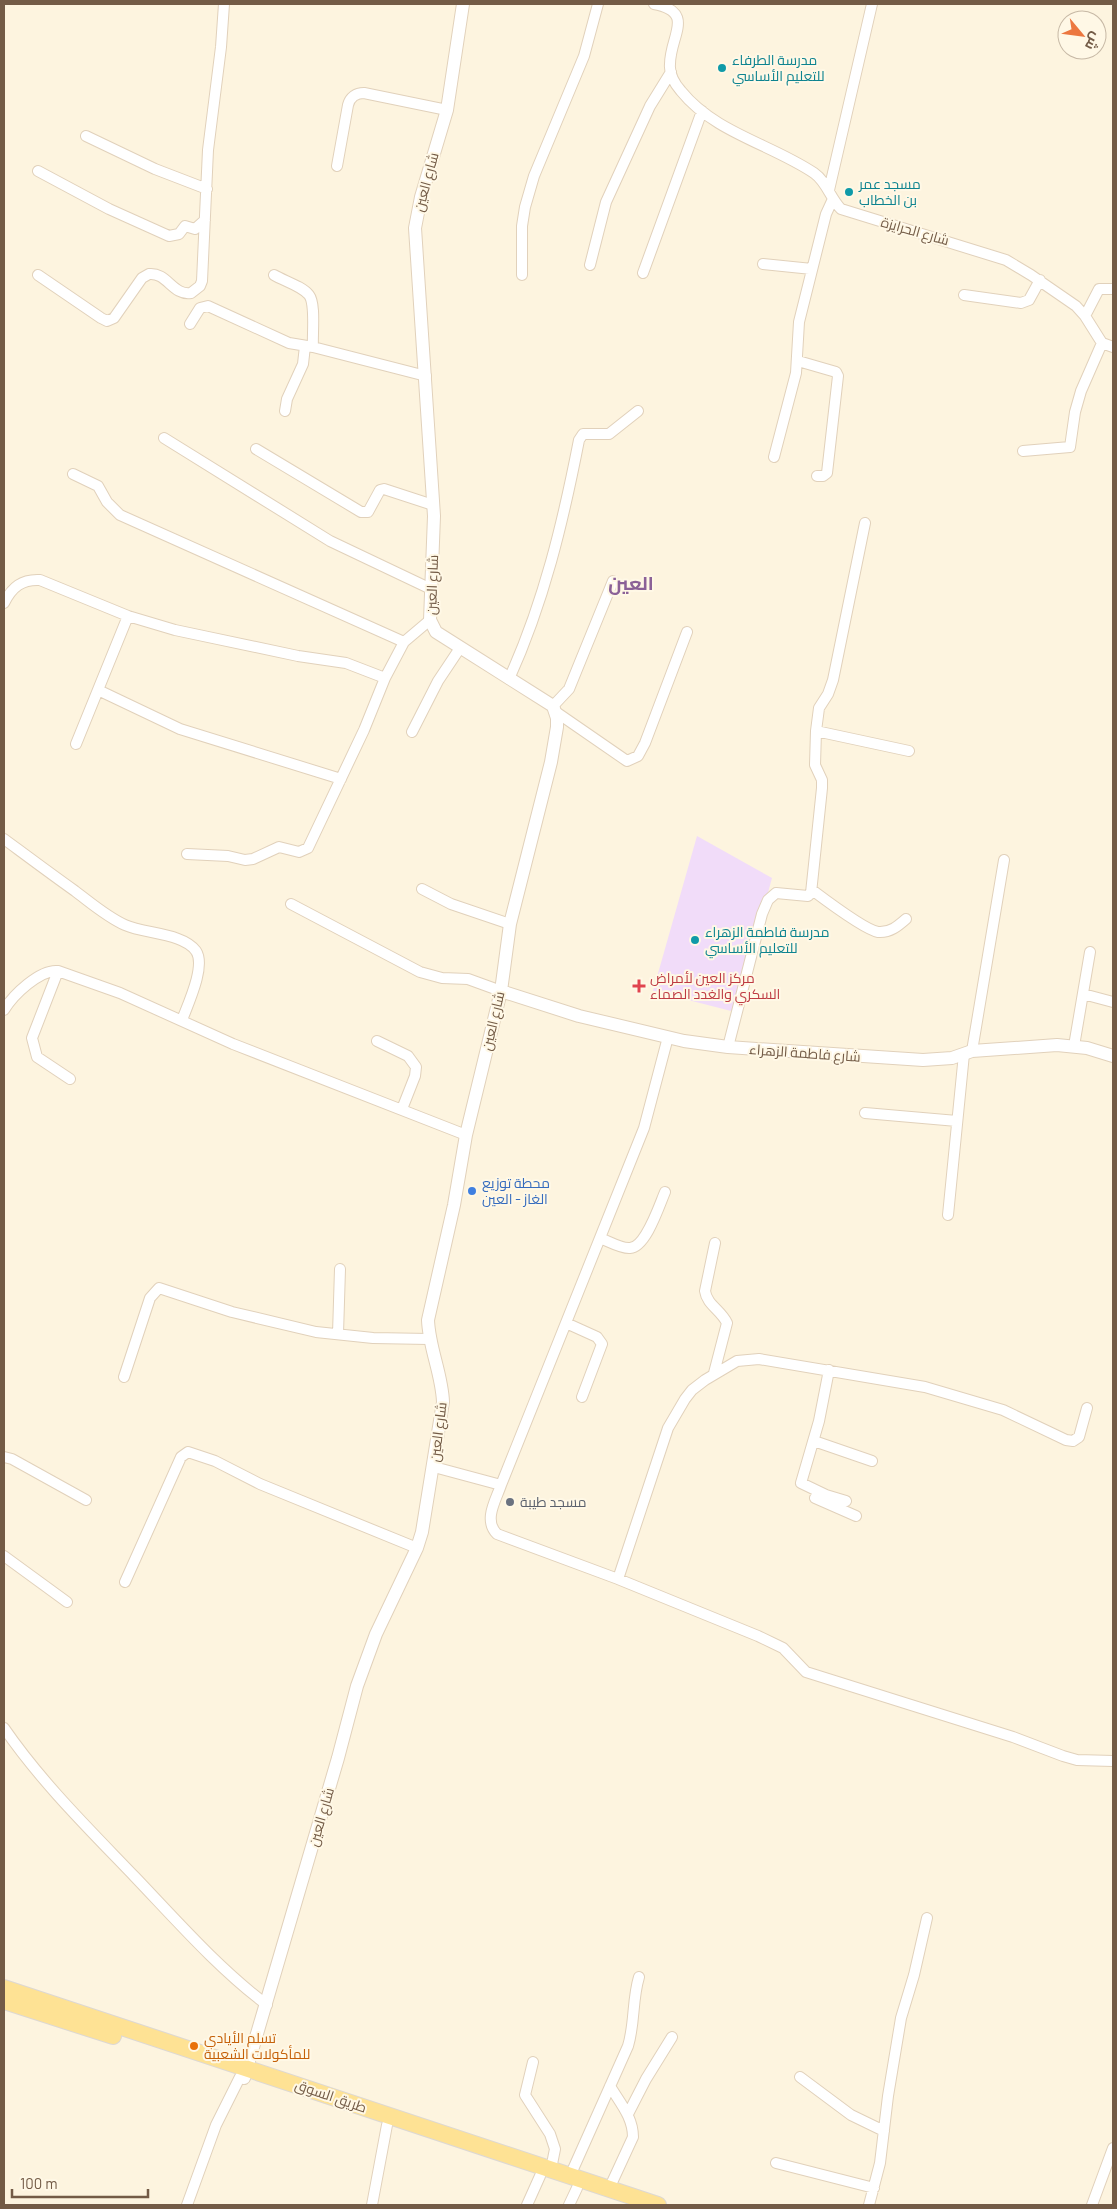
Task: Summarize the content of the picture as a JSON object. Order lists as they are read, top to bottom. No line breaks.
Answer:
{"streets":{"main road":["طريق السوق"],"street":["شارع العين","شارع الحرايزة","شارع فاطمة الزهراء"]},"crossings":[["شارع العين","شارع فاطمة الزهراء"],["شارع العين","طريق السوق"]],"districts":["العين"],"places":{"other":["مدرسة الطرفاء للتعليم الأساسي","مسجد عمر بن الخطاب","مدرسة فاطمة الزهراء للتعليم الأساسي","محطة توزيع الغاز - العين","مسجد طيبة","تسلم الأيادي للمأكولات الشعبية"],"health":["مركز العين لأمراض السكري والغدد الصماء"]},"scale_bar":"100 m","north":"bottom right"}
